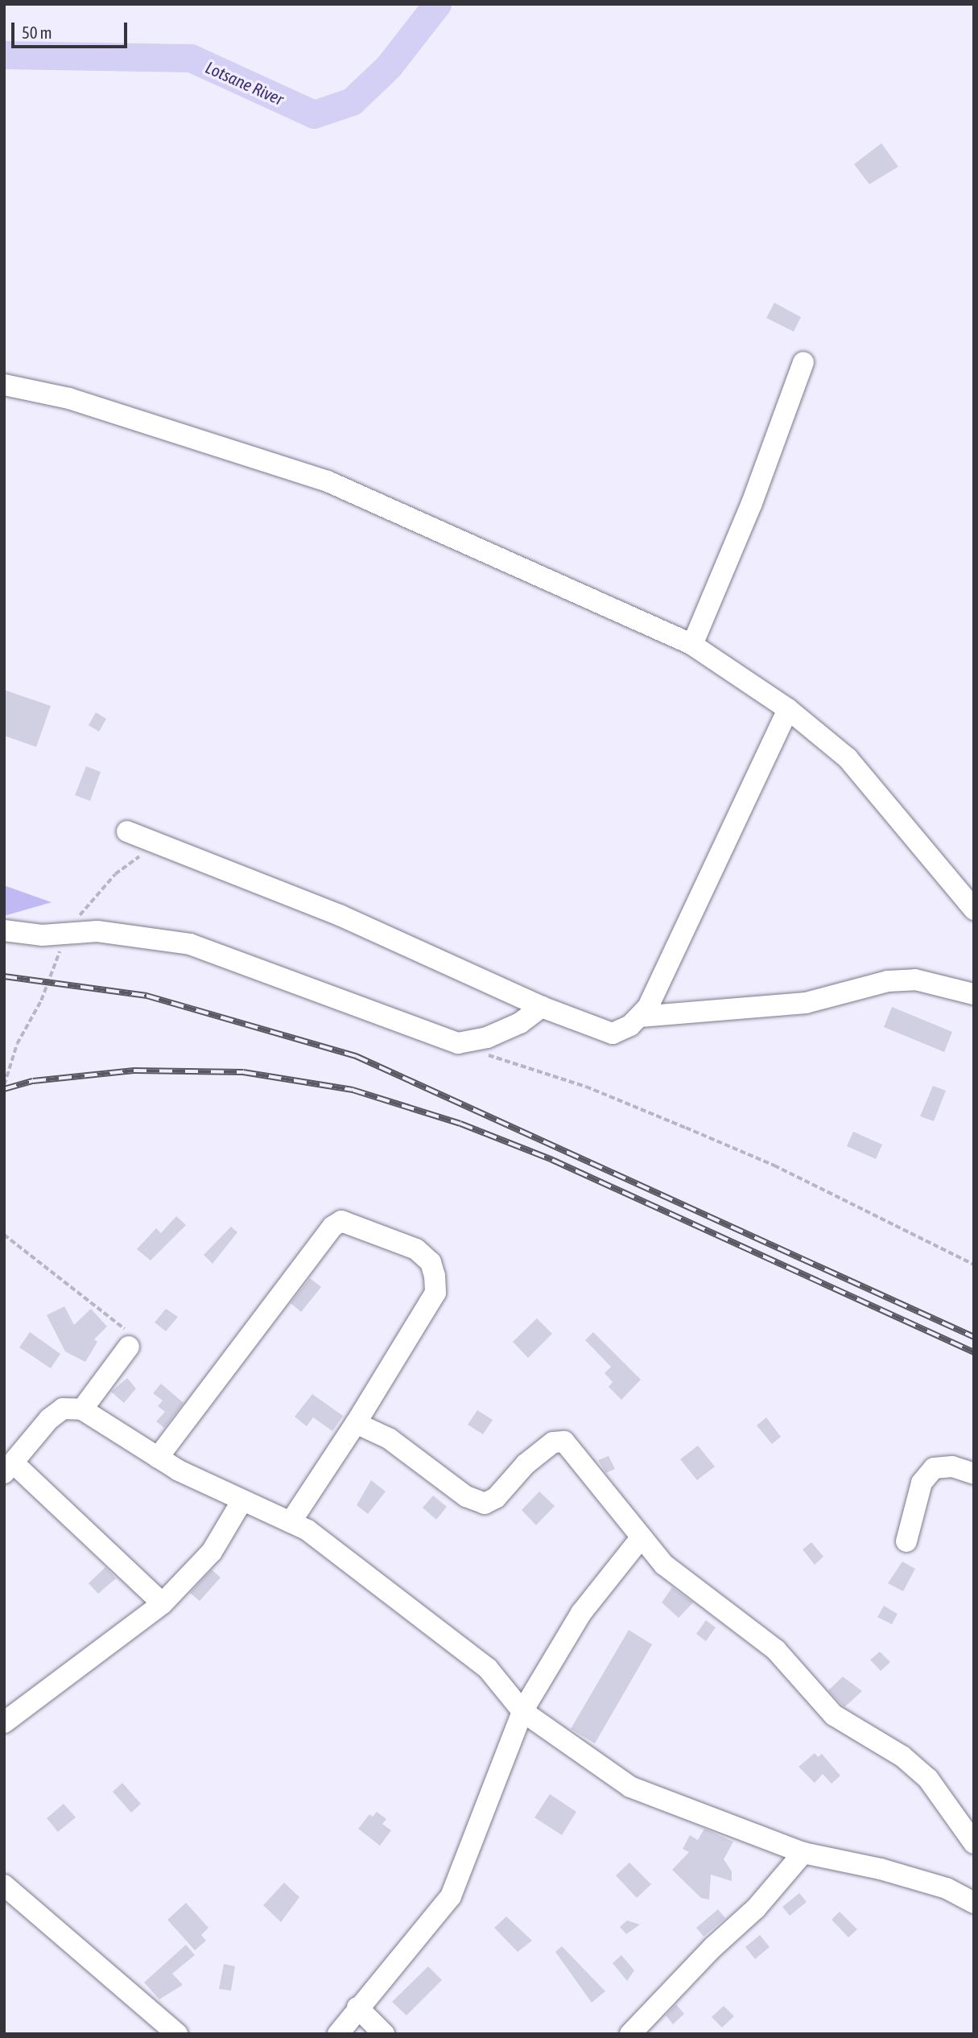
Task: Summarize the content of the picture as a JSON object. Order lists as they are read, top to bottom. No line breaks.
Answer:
{"water":["Lotsane River"],"scale_bar":"50 m"}
